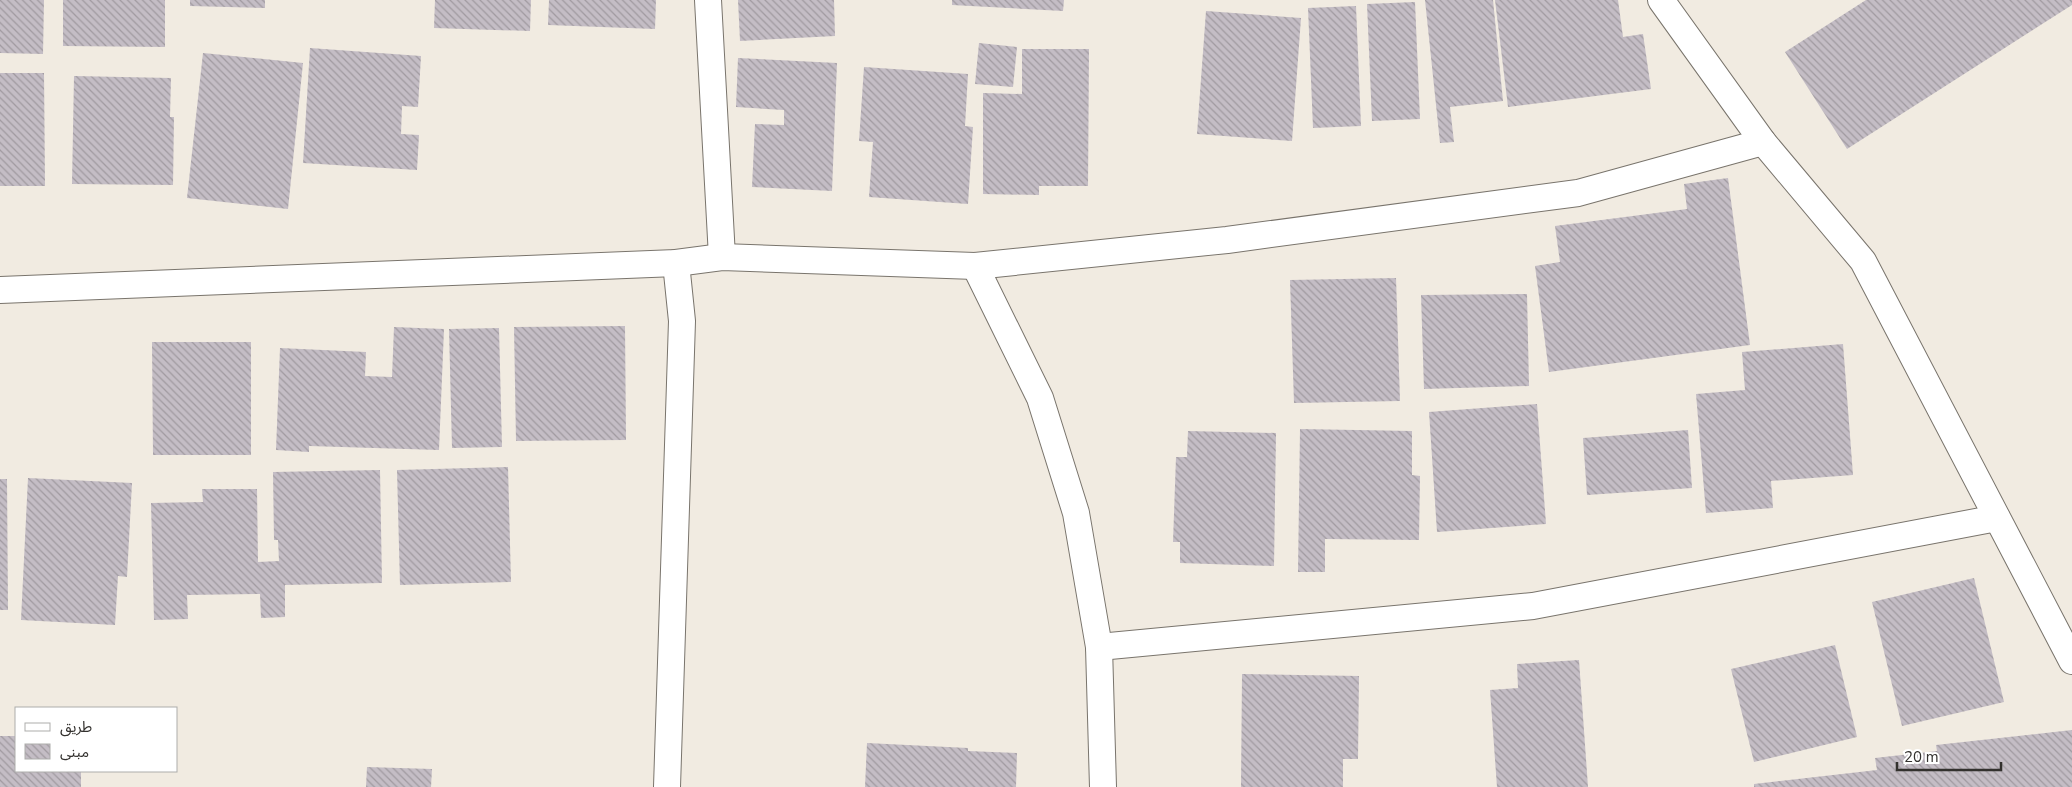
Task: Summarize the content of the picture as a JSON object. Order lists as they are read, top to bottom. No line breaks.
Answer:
{"legend":["طريق","مبنى"],"scale_bar":"20 m"}
